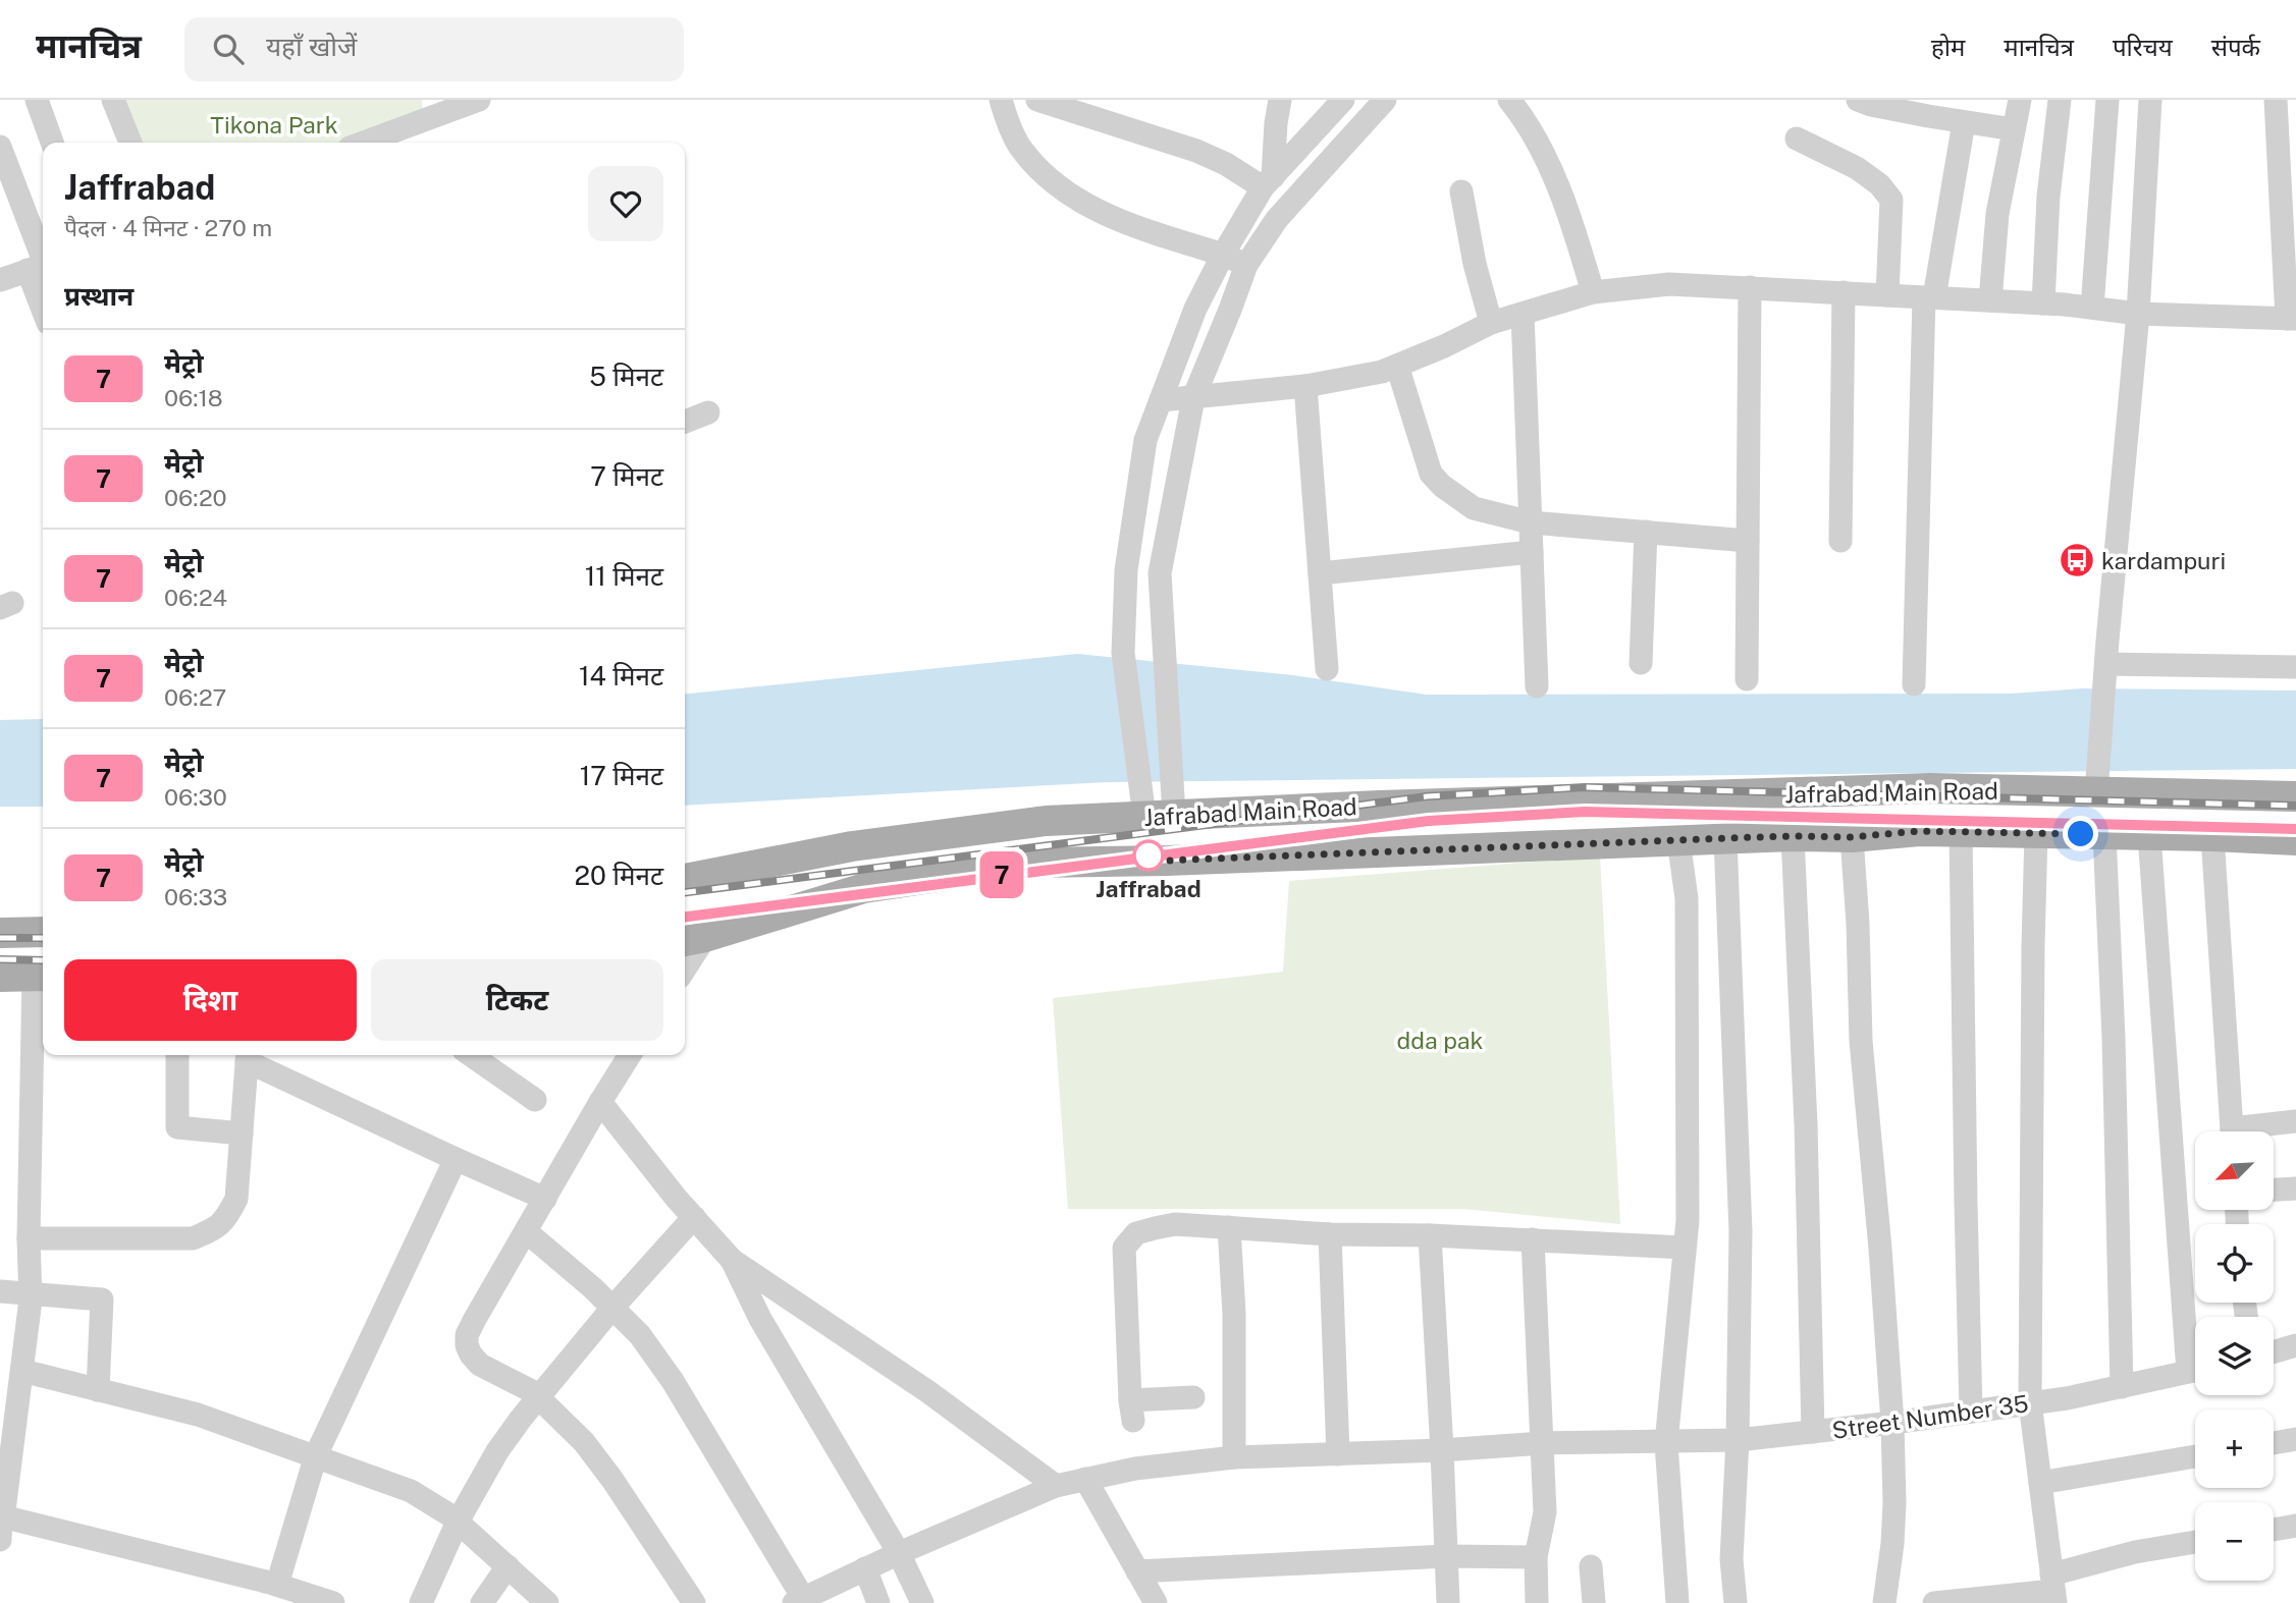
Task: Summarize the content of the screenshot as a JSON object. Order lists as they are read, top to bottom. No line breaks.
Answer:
{"streets":{"main road":["Jafrabad Main Road"],"street":["Street Number 35"]},"parks":["Tikona Park","dda pak"],"places":{"bus stop":["kardampuri"],"other":["Jaffrabad"]},"lines":["metro line 7"],"north":"bottom left","page":{"header":"मानचित्र","search":"यहाँ खोजें","nav":["होम","मानचित्र","परिचय","संपर्क"],"on_map":"7","heading":[["Jaffrabad","पैदल · 4 मिनट · 270 m"],"प्रस्थान"],"list":[{"mark":"7","name":"मेट्रो","note":"06:18","value":"5 मिनट"},{"mark":"7","name":"मेट्रो","note":"06:20","value":"7 मिनट"},{"mark":"7","name":"मेट्रो","note":"06:24","value":"11 मिनट"},{"mark":"7","name":"मेट्रो","note":"06:27","value":"14 मिनट"},{"mark":"7","name":"मेट्रो","note":"06:30","value":"17 मिनट"},{"mark":"7","name":"मेट्रो","note":"06:33","value":"20 मिनट"}],"buttons":["दिशा","टिकट"],"map_buttons":["+","−"]}}
